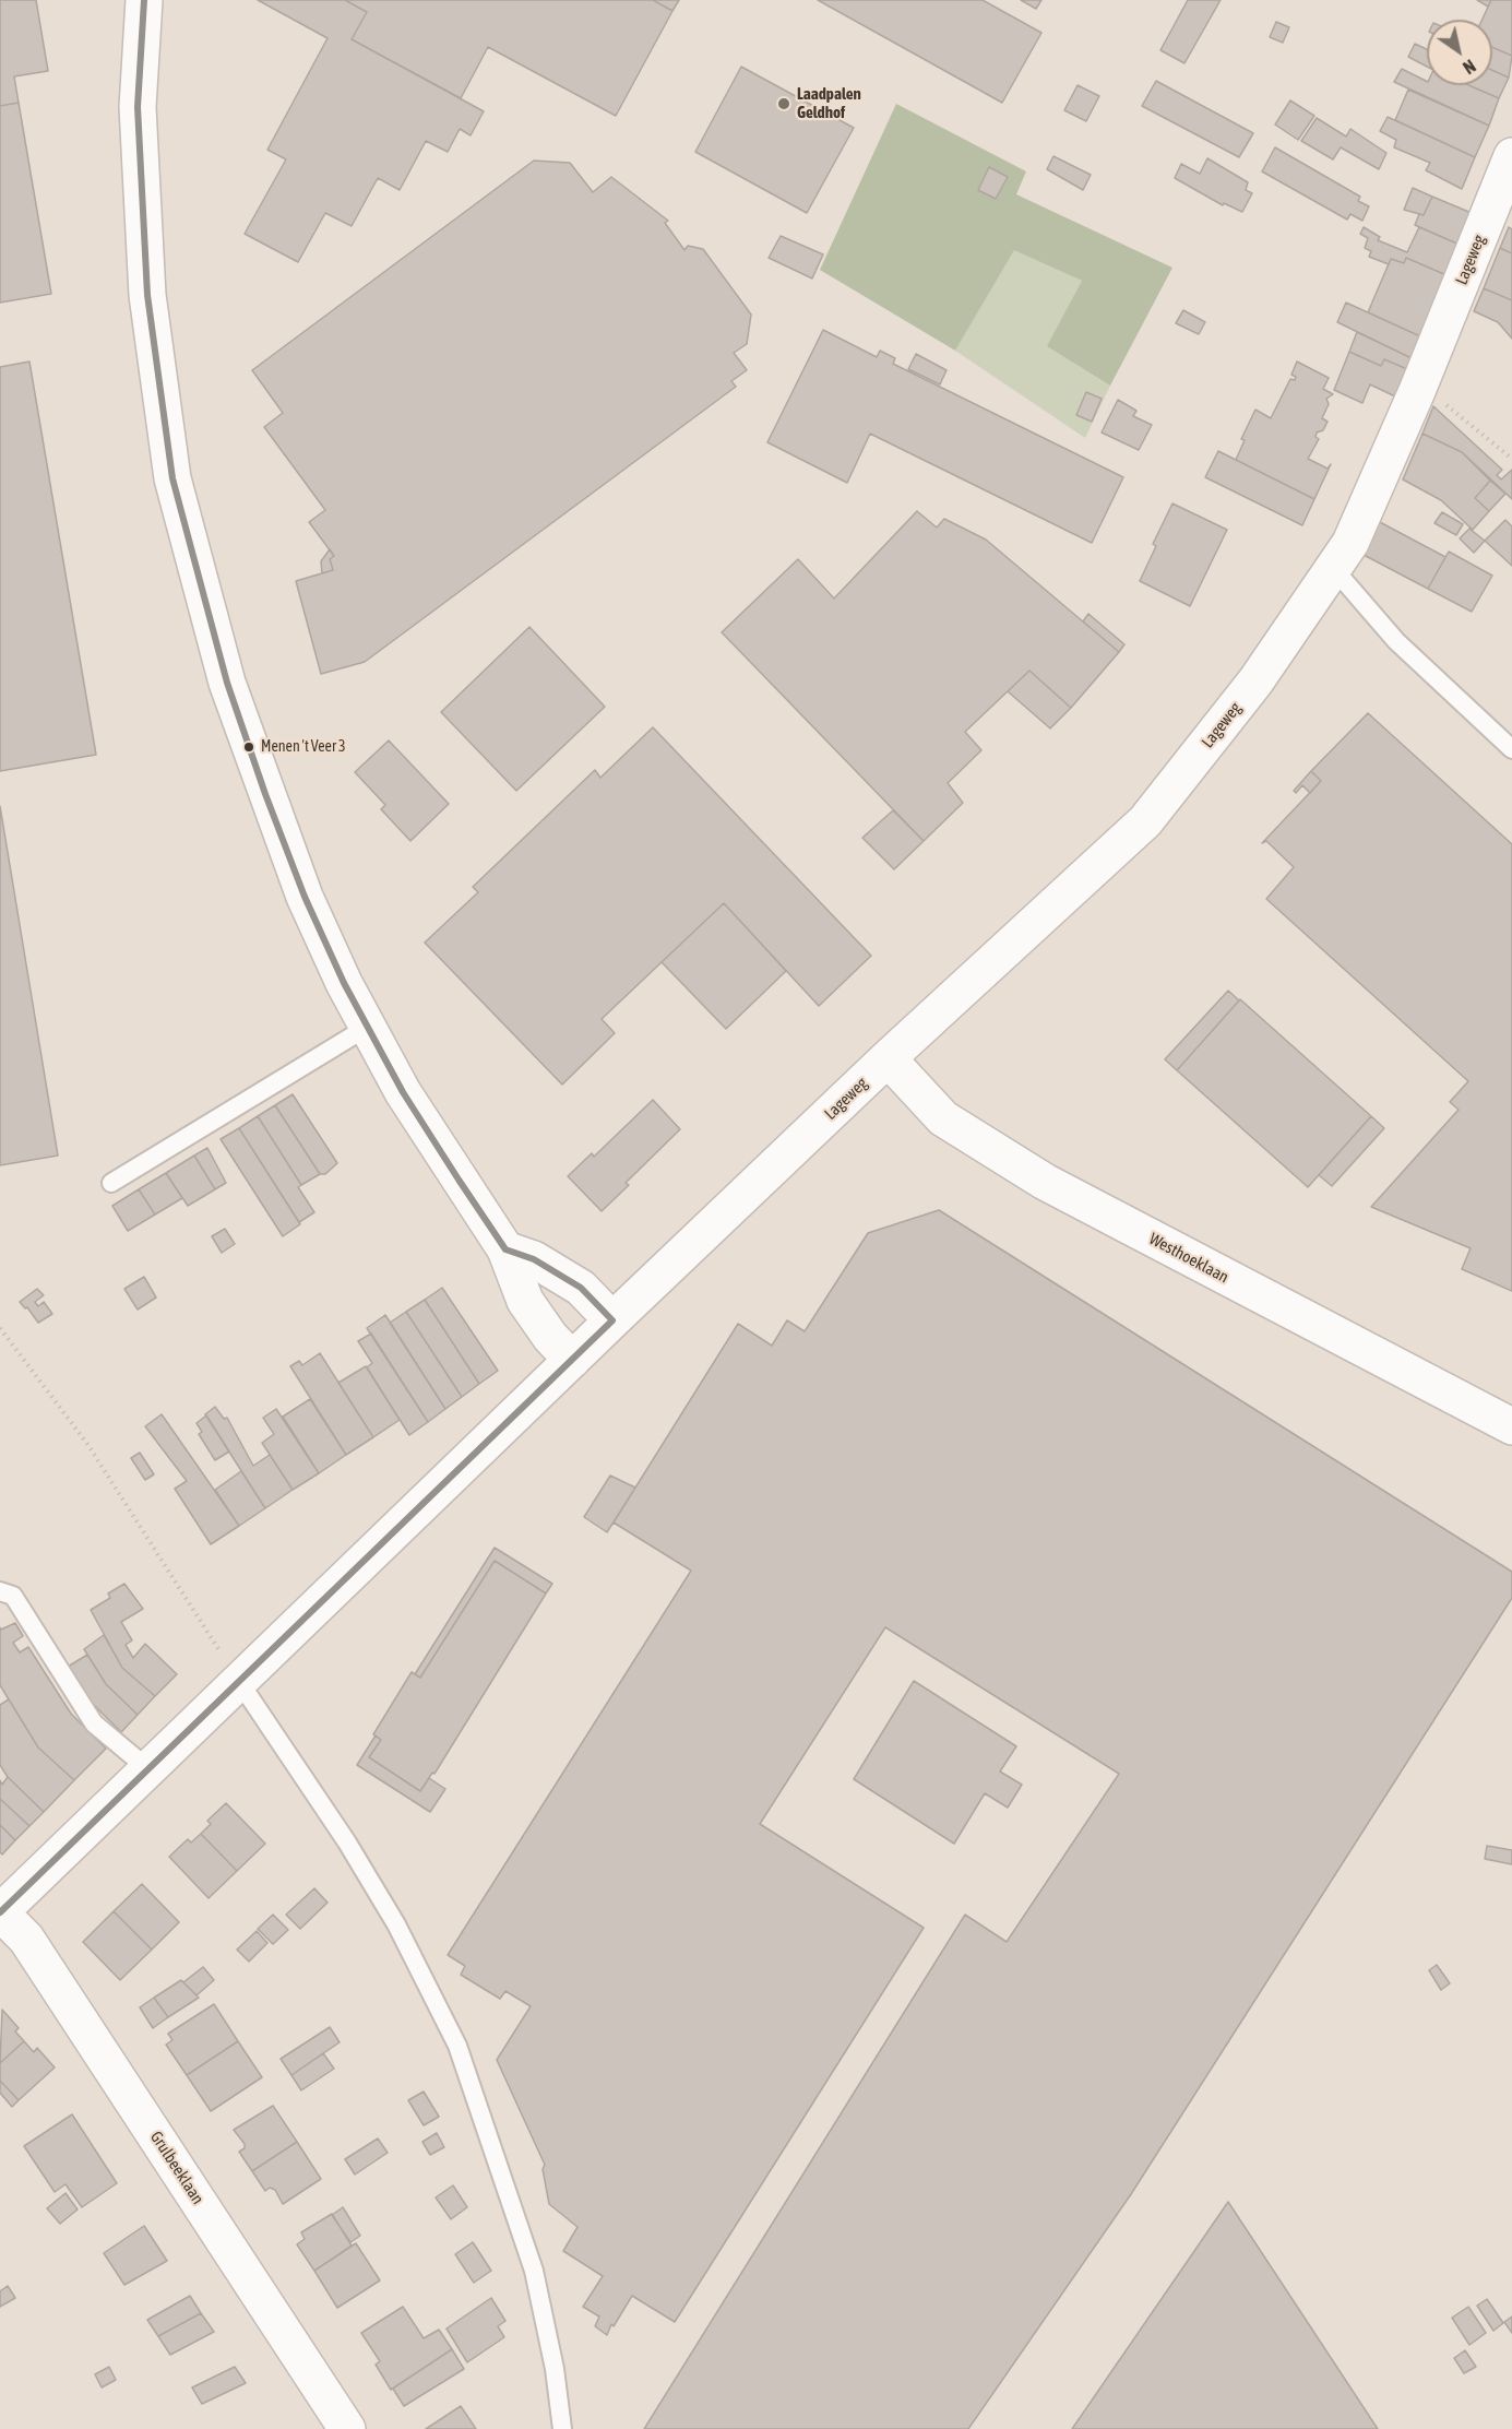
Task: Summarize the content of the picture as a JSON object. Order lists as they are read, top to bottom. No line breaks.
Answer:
{"streets":{"street":["Lageweg","Westhoeklaan","Grulbeeklaan"]},"crossings":[["Lageweg","Westhoeklaan"],["Lageweg","Grulbeeklaan"]],"places":["Laadpalen Geldhof","Menen 't Veer 3"],"north":"bottom right"}
